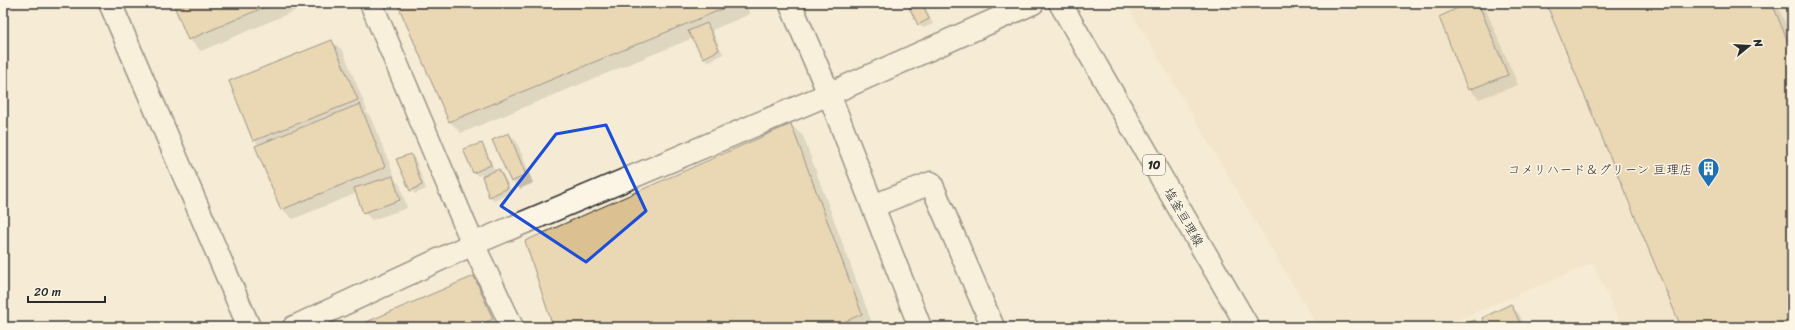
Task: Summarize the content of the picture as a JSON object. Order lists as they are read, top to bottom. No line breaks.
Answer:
{"streets":{"main road":["10","塩釜亘理線"]},"places":{"building":["コメリハード＆グリーン 亘理店"]},"scale_bar":"20 m","north":"right"}
